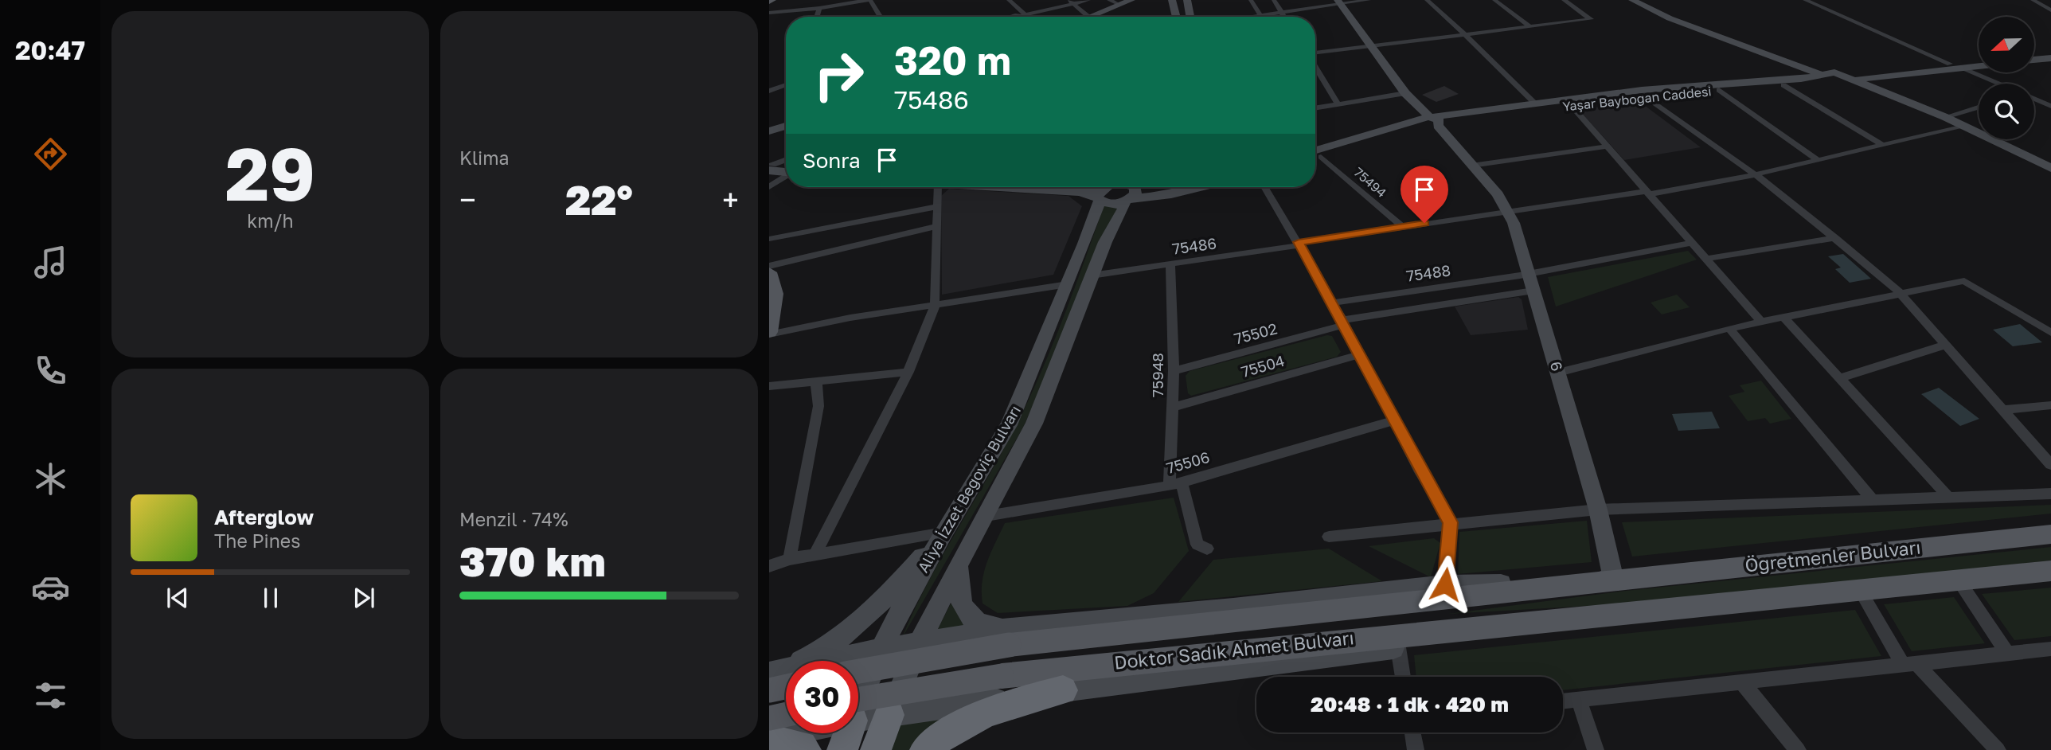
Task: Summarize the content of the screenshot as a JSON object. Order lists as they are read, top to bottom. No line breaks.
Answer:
{"streets":{"main road":["Yaşar Bayboğan Caddesi","6","Aliya İzzet Begoviç Bulvarı","Öğretmenler Bulvarı","Doktor Sadık Ahmet Bulvarı"],"street":["75494","75486","75488","75502","75504","75948","75506"]},"crossings":[["Yaşar Bayboğan Caddesi","75494"],["Yaşar Bayboğan Caddesi","6"],["75494","75486"],["75486","6"],["75486","75948"],["75486","Aliya İzzet Begoviç Bulvarı"],["75488","6"],["75502","6"],["75502","75948"],["75504","75948"],["6","Öğretmenler Bulvarı"],["6","Doktor Sadık Ahmet Bulvarı"],["75948","75506"],["75506","Aliya İzzet Begoviç Bulvarı"],["Öğretmenler Bulvarı","Doktor Sadık Ahmet Bulvarı"]],"north":"left","page":{"tabs":"20:47","tile":[["29","km/h"],"Klima",["Menzil · 74%","370 km"]],"turn":["320 m","75486"],"then":"Sonra","heat":["−","22°","+"],"song":["Afterglow","The Pines"],"limit":"30","trip":"20:48 · 1 dk · 420 m"}}
